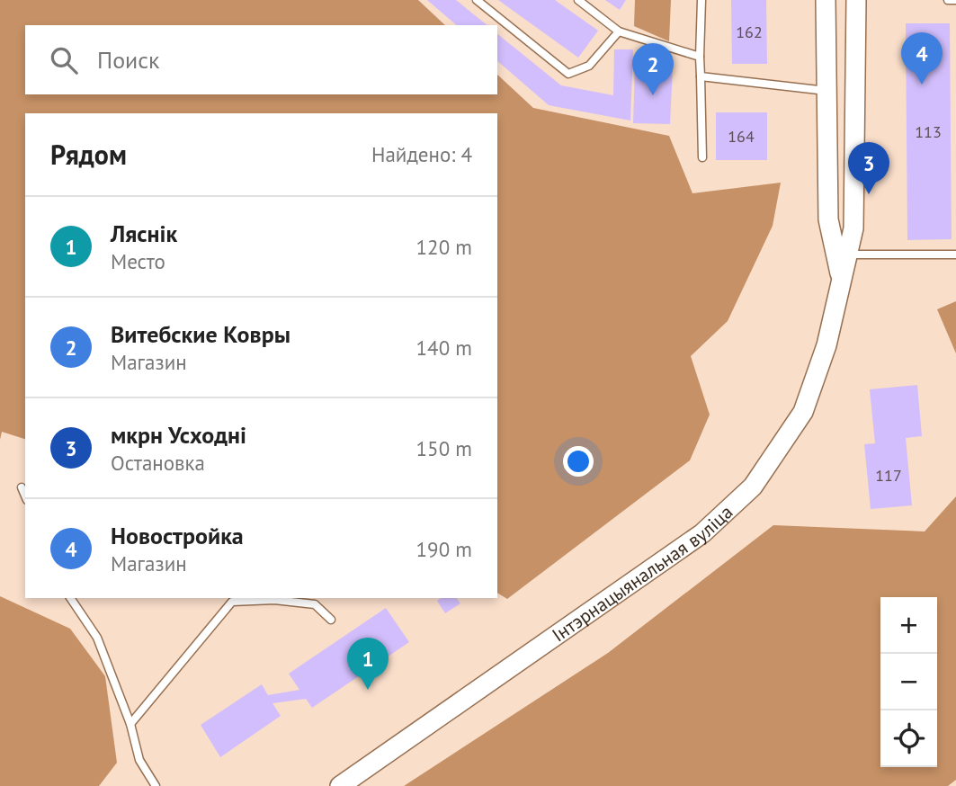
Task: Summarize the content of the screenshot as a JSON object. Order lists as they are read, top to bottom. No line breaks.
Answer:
{"streets":{"main road":["Інтэрнацыянальная вуліца"]},"house_numbers":["162","113","164","117"],"page":{"search":"Поиск","pins":["4","2","3","1"],"heading":["Рядом","Найдено: 4"],"list":[{"mark":"1","name":"Ляснік","note":"Место","value":"120 m"},{"mark":"2","name":"Витебские Ковры","note":"Магазин","value":"140 m"},{"mark":"3","name":"мкрн Усходні","note":"Остановка","value":"150 m"},{"mark":"4","name":"Новостройка","note":"Магазин","value":"190 m"}],"map_buttons":["+","−"]}}
